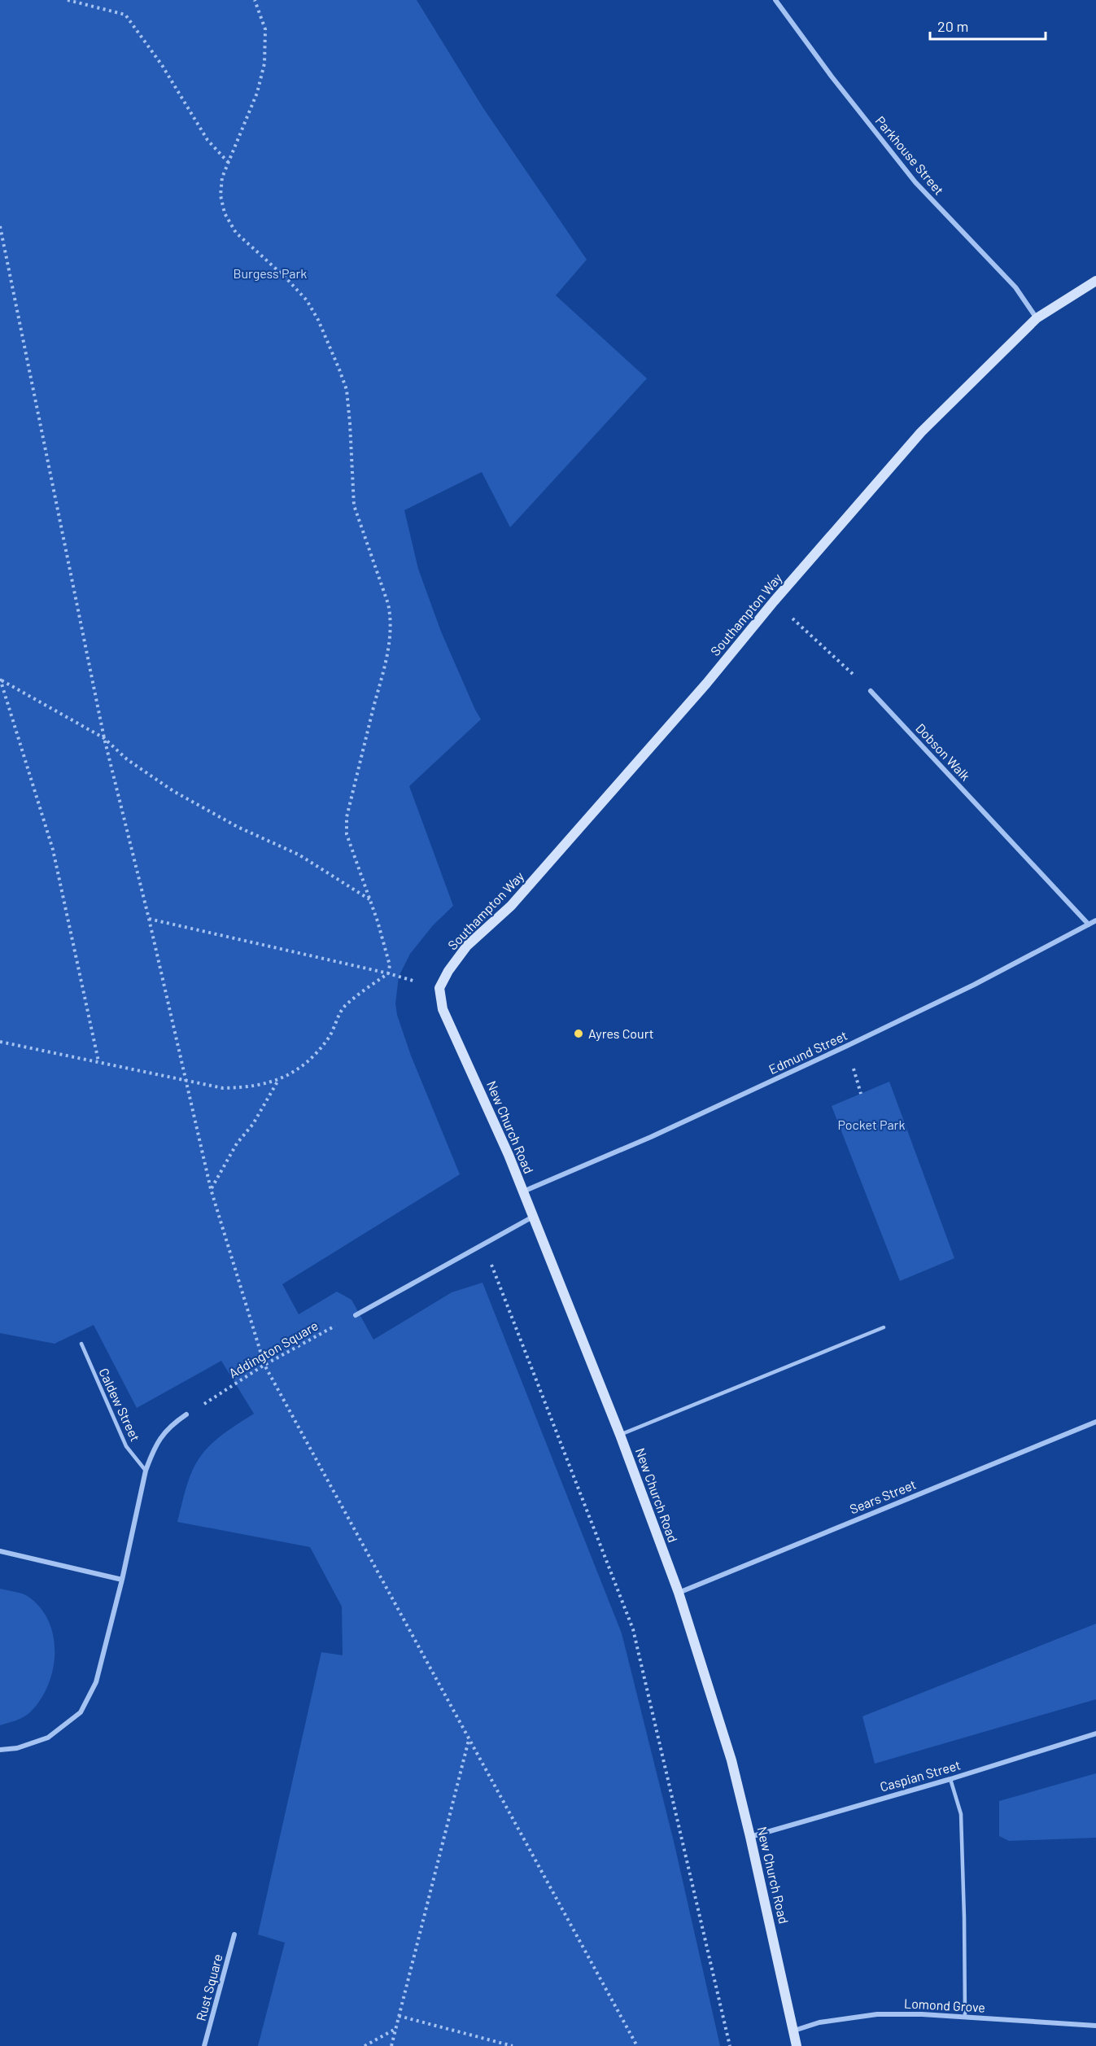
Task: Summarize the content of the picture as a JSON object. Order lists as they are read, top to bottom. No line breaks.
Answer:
{"streets":{"main road":["Southampton Way","New Church Road"],"street":["Parkhouse Street","Dobson Walk","Edmund Street","Sears Street","Caspian Street","Rust Square","Lomond Grove"],"lane":["Caldew Street"],"path":["Addington Square"]},"crossings":[["Parkhouse Street","Southampton Way"],["Southampton Way","New Church Road"],["Dobson Walk","Edmund Street"],["Edmund Street","New Church Road"],["New Church Road","Sears Street"],["New Church Road","Caspian Street"],["New Church Road","Lomond Grove"]],"parks":["Burgess Park","Pocket Park"],"places":["Ayres Court"],"scale_bar":"20 m"}
